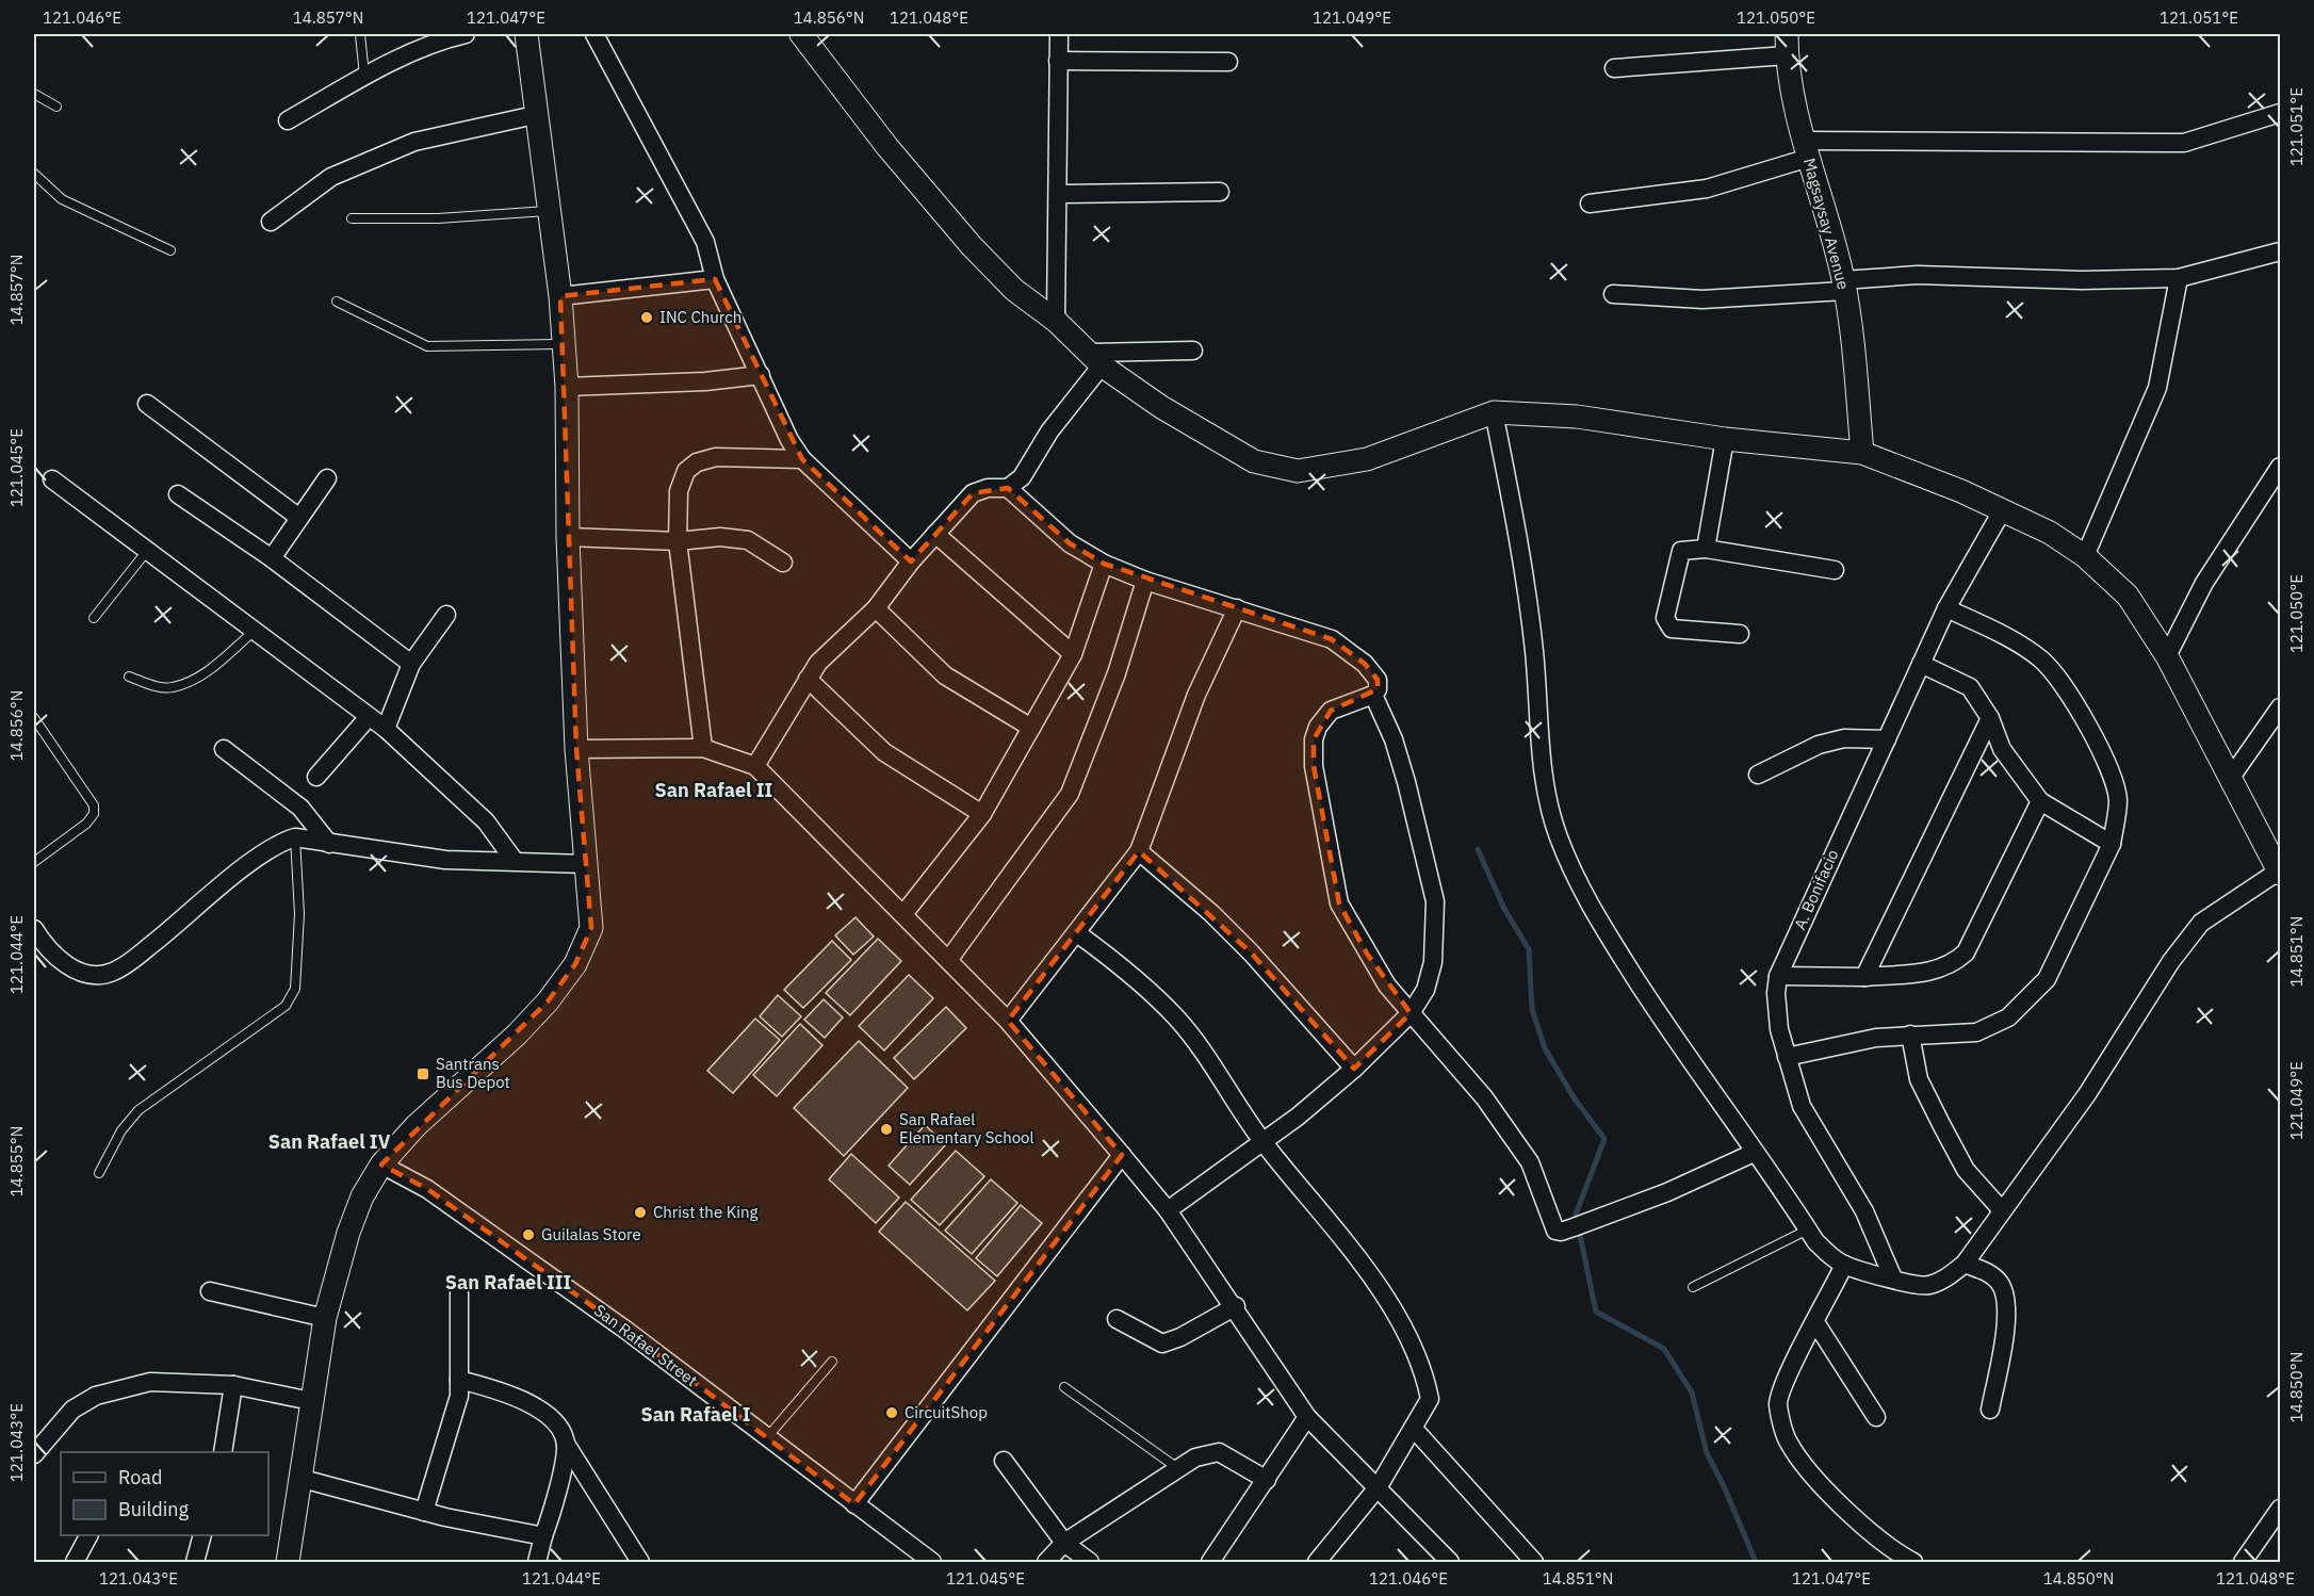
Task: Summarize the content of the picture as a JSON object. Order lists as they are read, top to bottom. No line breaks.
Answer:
{"streets":{"street":["Magsaysay Avenue","A. Bonifacio","San Rafael Street"]},"districts":["San Rafael II","San Rafael IV","San Rafael III","San Rafael I"],"places":{"other":["INC Church","San Rafael Elementary School","Christ the King","Guilalas Store","CircuitShop"],"transit":["Santrans Bus Depot"]},"legend":["Road","Building"],"coordinates":["121.046°E","14.857°N","121.047°E","14.856°N","121.048°E","121.049°E","121.050°E","121.051°E","121.045°E","14.851°N","121.044°E","14.855°N","14.850°N","121.043°E"]}
